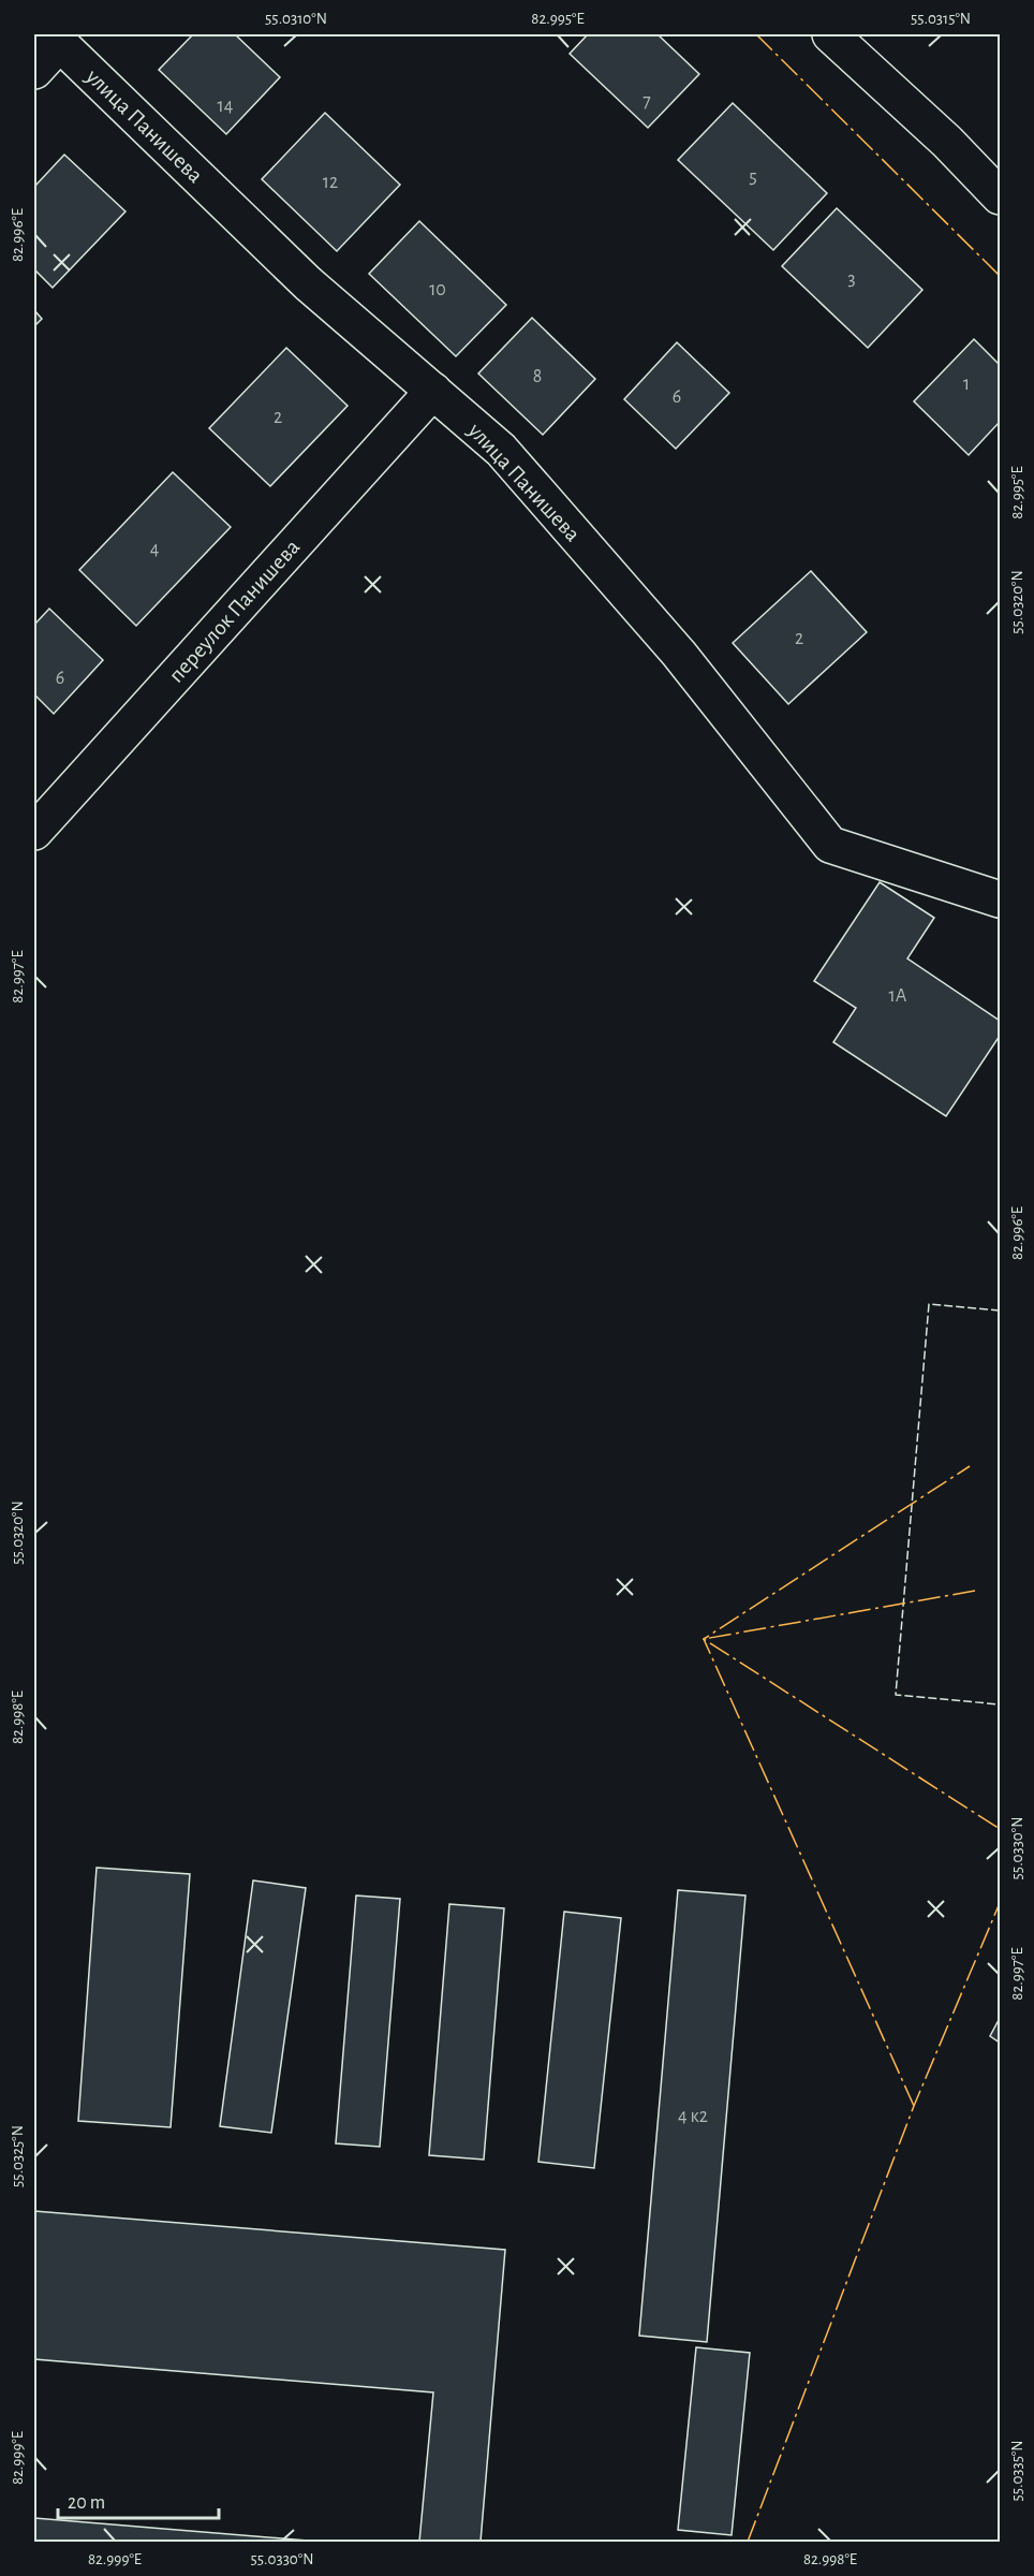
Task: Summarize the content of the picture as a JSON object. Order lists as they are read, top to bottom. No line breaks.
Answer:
{"streets":{"street":["улица Панишева","переулок Панишева"]},"crossings":[["улица Панишева","переулок Панишева"]],"house_numbers":["7","14","5","12","3","10","8","1","6","2","4","2","6","1А","4 к2"],"scale_bar":"20 m","coordinates":["55.0310°N","82.995°E","55.0315°N","82.996°E","55.0320°N","82.997°E","82.998°E","55.0330°N","55.0325°N","82.999°E","55.0335°N"]}
